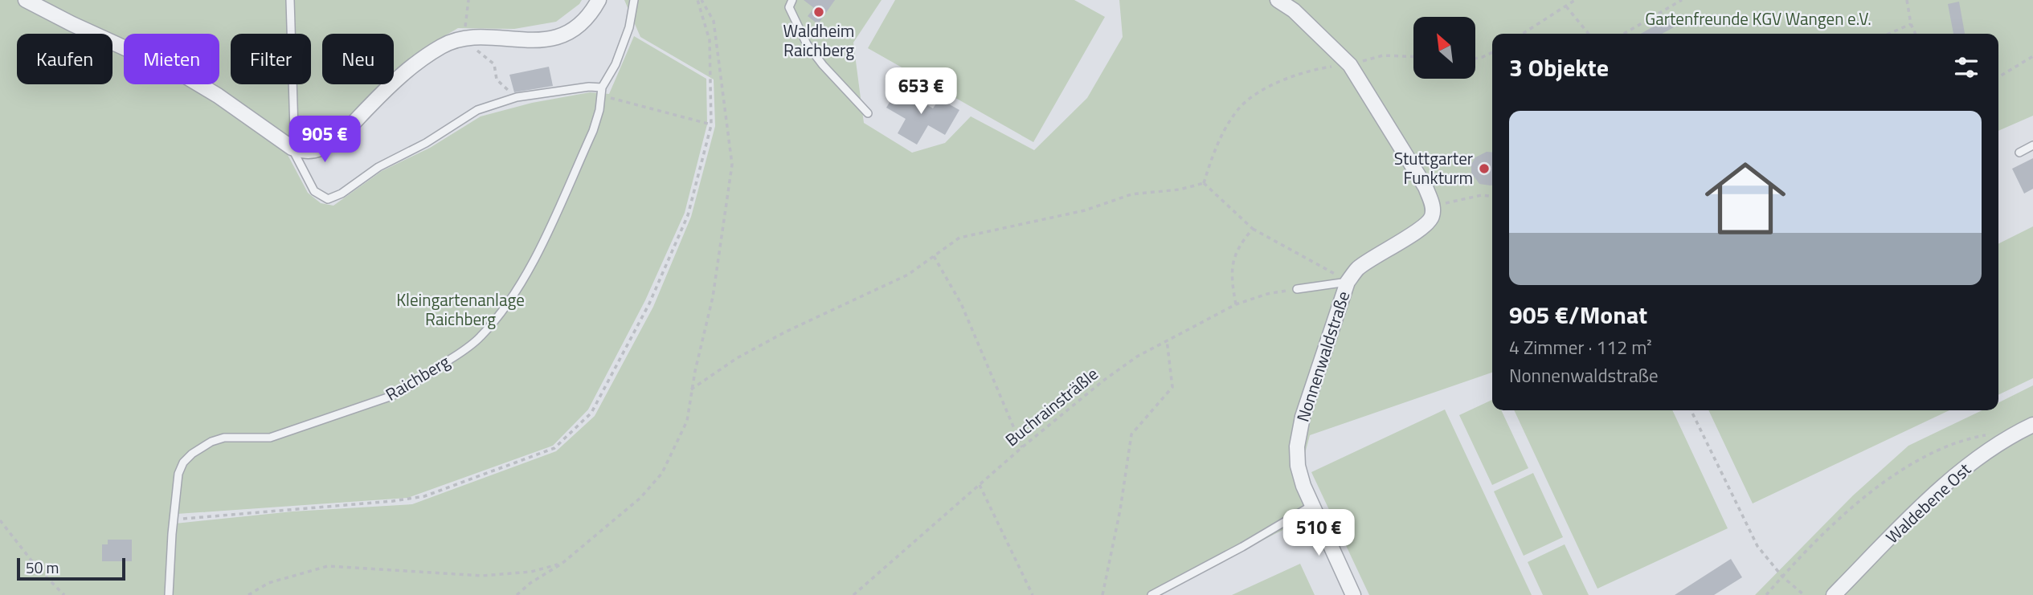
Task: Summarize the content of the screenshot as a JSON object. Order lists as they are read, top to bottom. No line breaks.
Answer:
{"streets":{"street":["Nonnenwaldstraße","Waldebene Ost"],"lane":["Raichberg"],"path":["Buchrainsträßle"]},"parks":["Gartenfreunde KGV Wangen e.V.","Kleingartenanlage Raichberg"],"places":["Waldheim Raichberg","Stuttgarter Funkturm"],"scale_bar":"50 m","north":"top left","page":{"chip":["Kaufen","Mieten","Filter","Neu"],"heading":"3 Objekte","price":["653 €","905 €","510 €"],"list":[{"name":"905 €/Monat","note":"4 Zimmer · 112 m² · Nonnenwaldstraße"}],"scale":"50 m"}}
